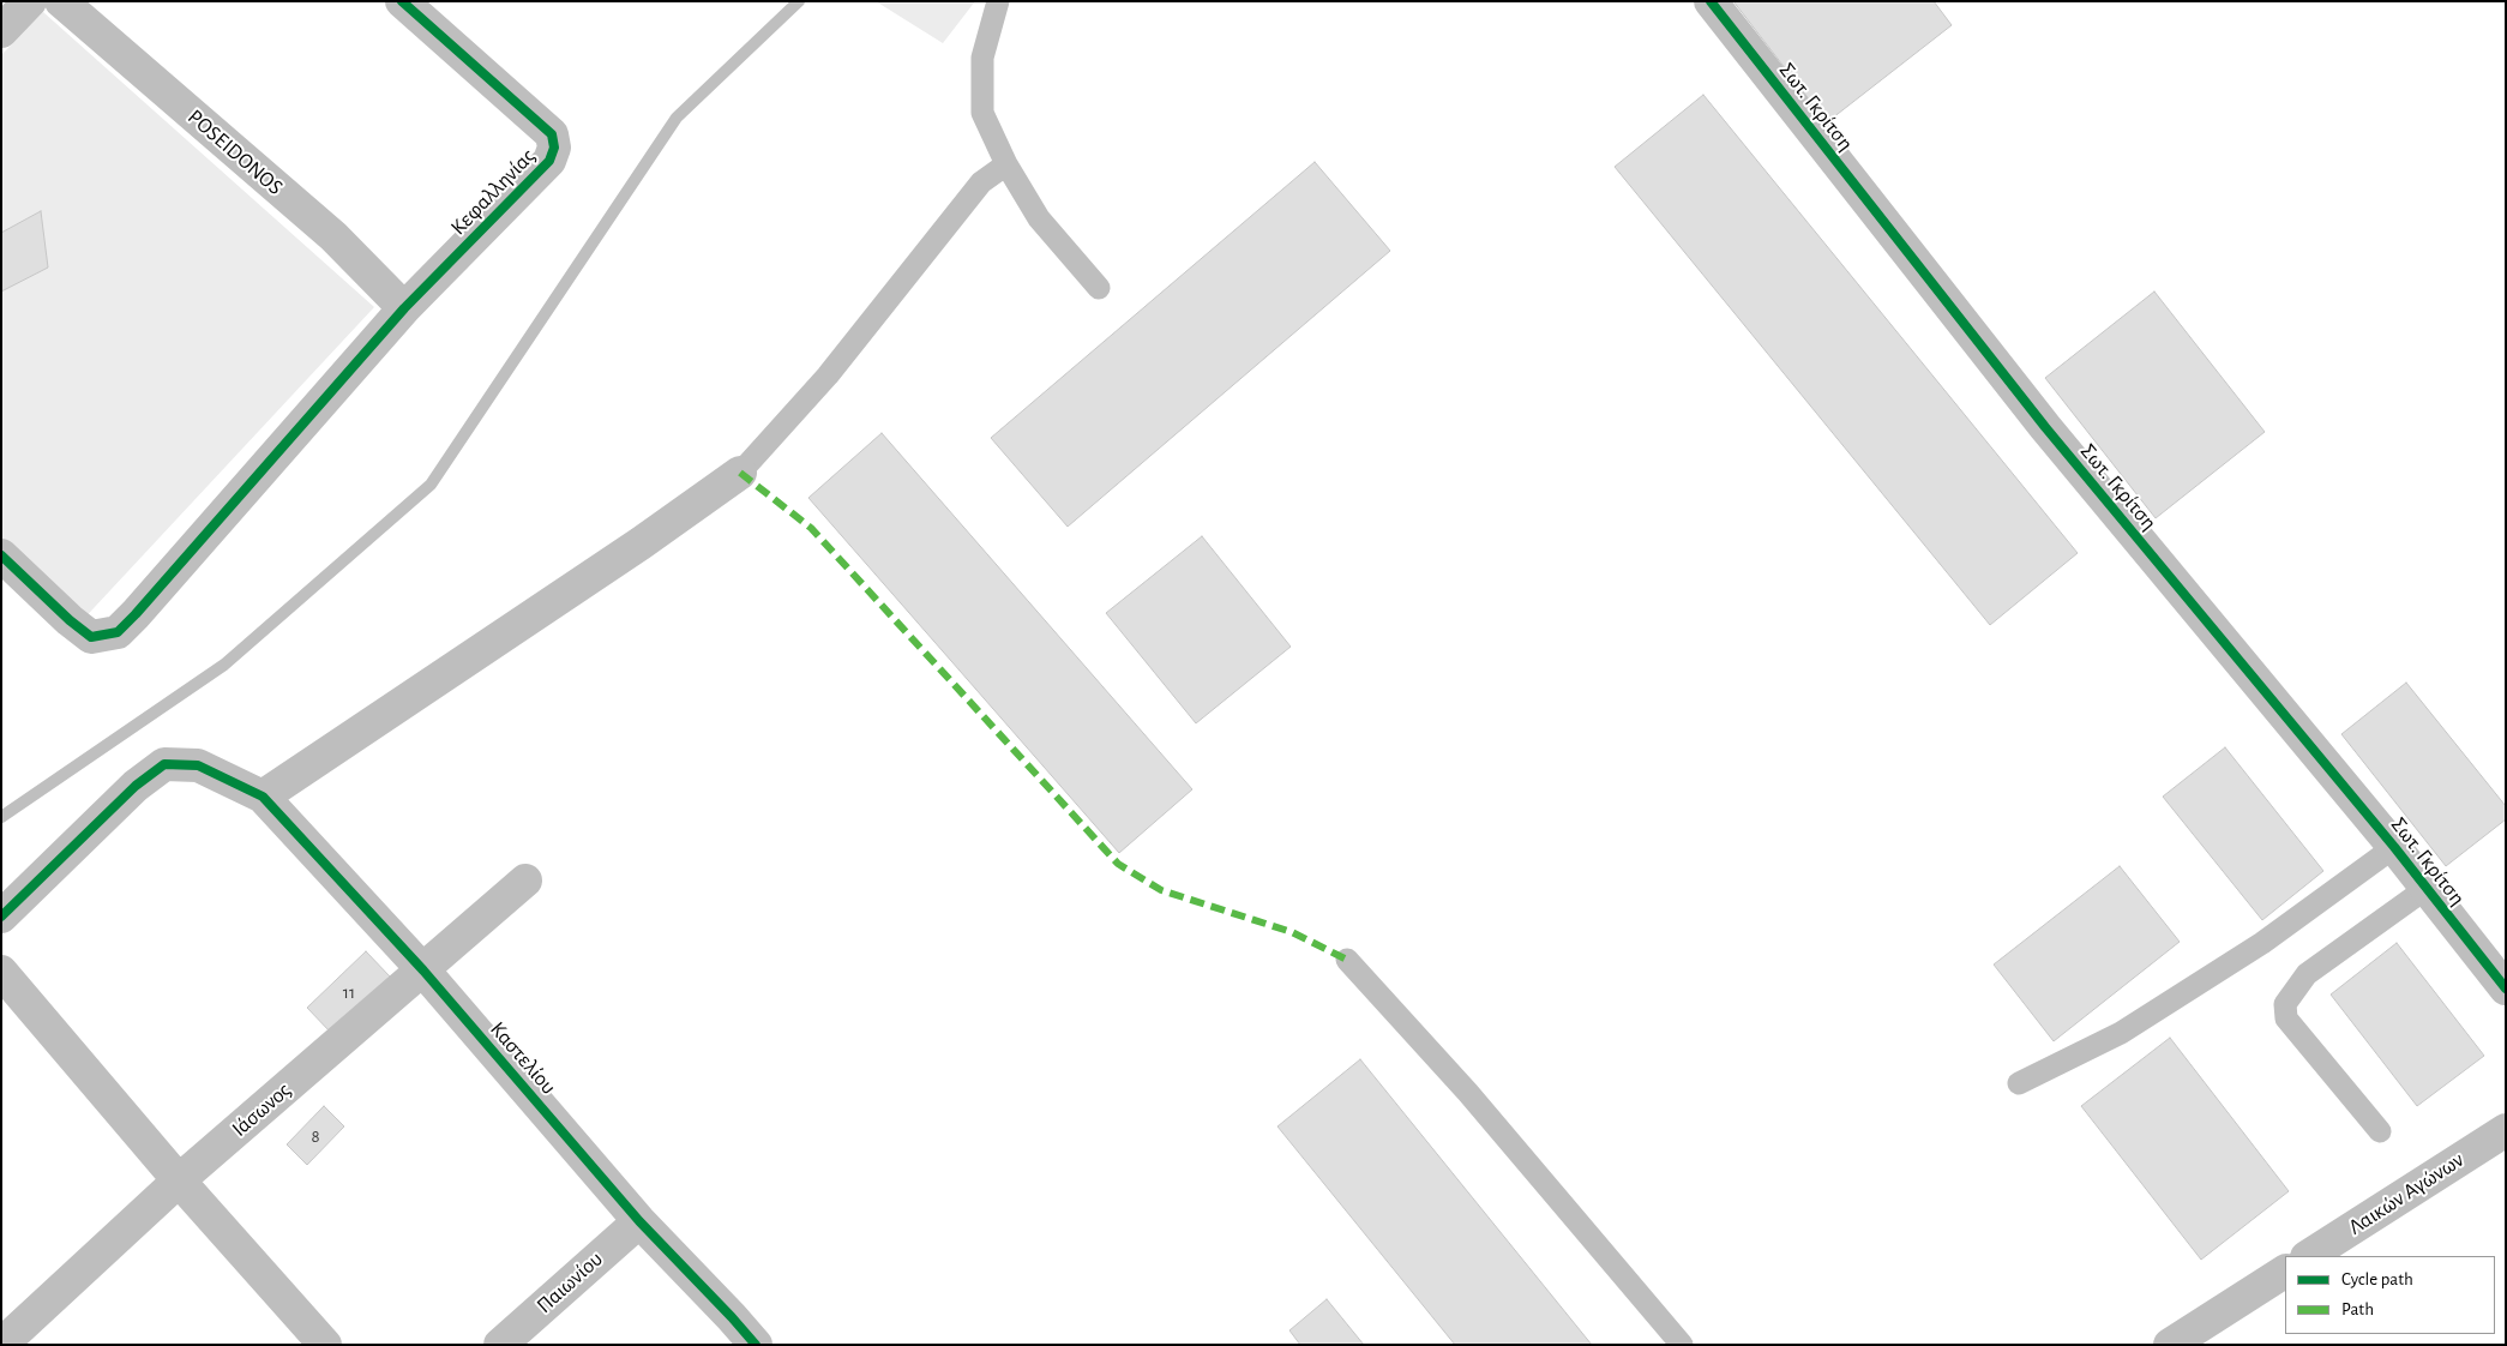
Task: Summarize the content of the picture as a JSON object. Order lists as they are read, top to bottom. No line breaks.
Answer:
{"streets":{"street":["Σωτ. Γκρίτση","POSEIDONOS","Κεφαλληνίας","Καστελίου","Ιάσωνος","Λαικών Αγώνων","Παιωνίου"]},"crossings":[["POSEIDONOS","Κεφαλληνίας"],["Καστελίου","Ιάσωνος"],["Καστελίου","Παιωνίου"]],"house_numbers":["11","8"],"legend":["Cycle path","Path"]}
